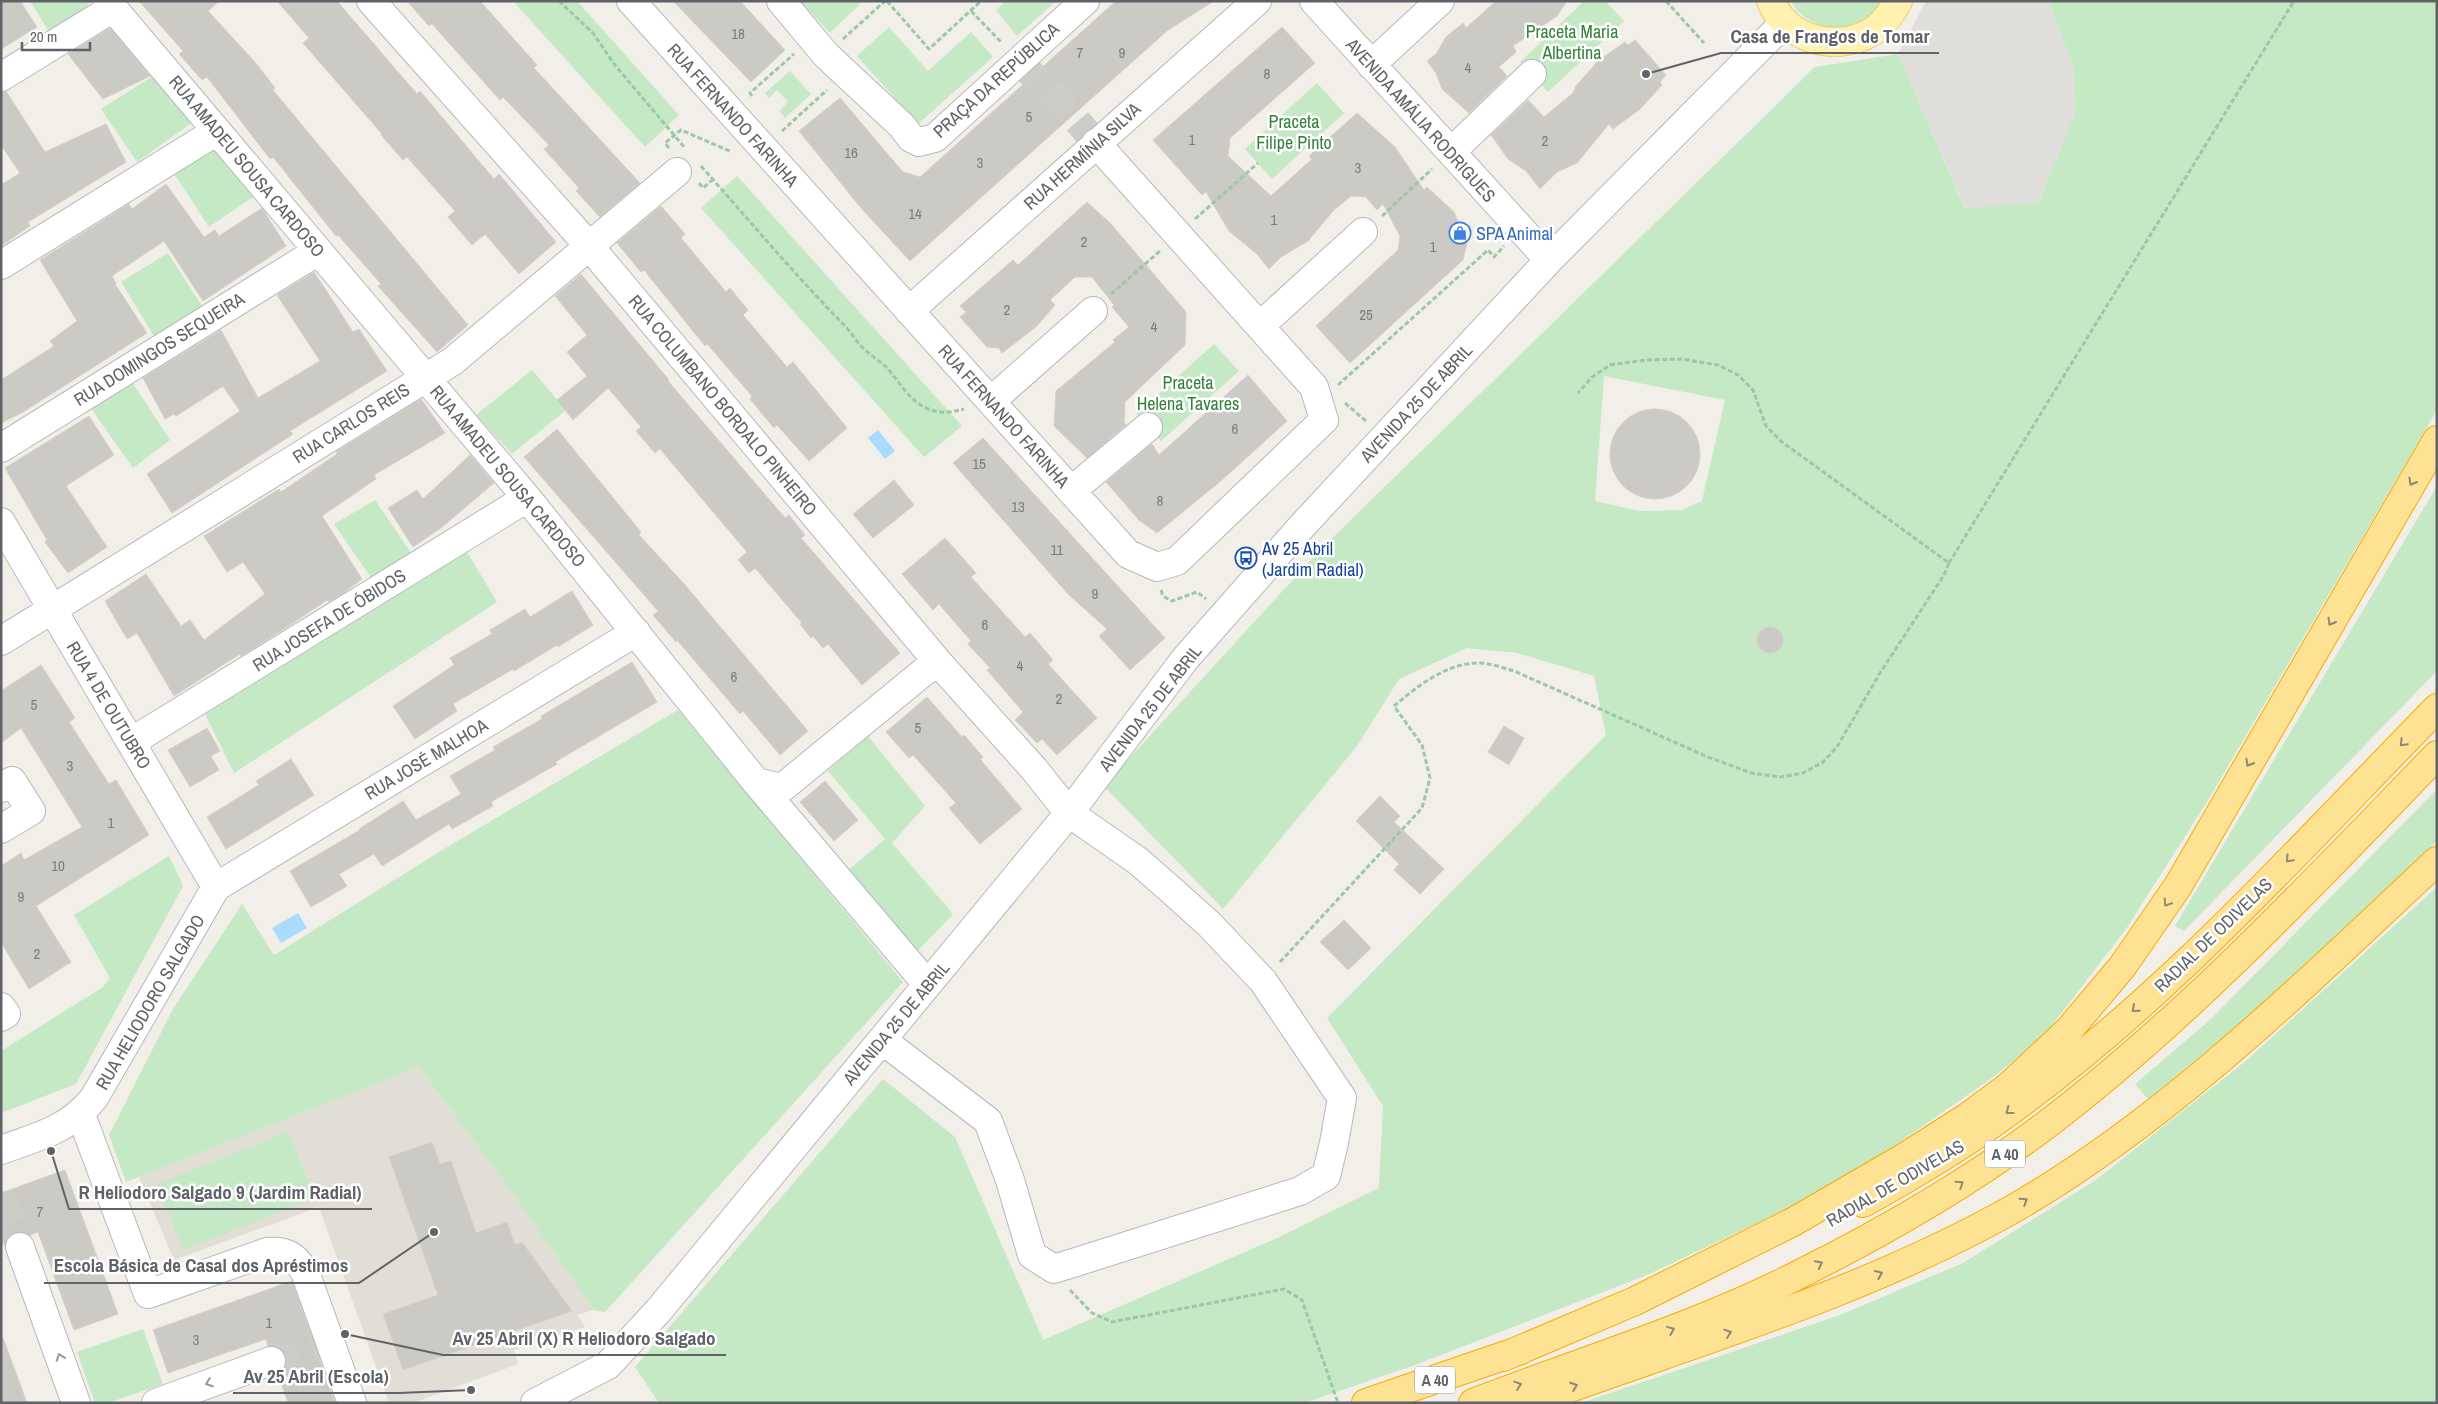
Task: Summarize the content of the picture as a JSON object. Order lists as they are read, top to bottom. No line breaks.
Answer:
{"streets":{"highway":["RADIAL DE ODIVELAS","A 40"],"street":["PRAÇA DA REPÚBLICA","RUA FERNANDO FARINHA","AVENIDA AMÁLIA RODRIGUES","RUA HERMÍNIA SILVA","RUA AMADEU SOUSA CARDOSO","RUA DOMINGOS SEQUEIRA","AVENIDA 25 DE ABRIL","RUA COLUMBANO BORDALO PINHEIRO","RUA CARLOS REIS","RUA JOSEFA DE ÓBIDOS","RUA 4 DE OUTUBRO","RUA JOSÉ MALHOA","RUA HELIODORO SALGADO"]},"crossings":[["RUA FERNANDO FARINHA","RUA HERMÍNIA SILVA"],["AVENIDA AMÁLIA RODRIGUES","AVENIDA 25 DE ABRIL"],["RUA AMADEU SOUSA CARDOSO","RUA DOMINGOS SEQUEIRA"],["RUA AMADEU SOUSA CARDOSO","AVENIDA 25 DE ABRIL"],["RUA AMADEU SOUSA CARDOSO","RUA CARLOS REIS"],["RUA AMADEU SOUSA CARDOSO","RUA JOSEFA DE ÓBIDOS"],["RUA AMADEU SOUSA CARDOSO","RUA JOSÉ MALHOA"],["AVENIDA 25 DE ABRIL","RUA COLUMBANO BORDALO PINHEIRO"],["RUA COLUMBANO BORDALO PINHEIRO","RUA CARLOS REIS"],["RUA CARLOS REIS","RUA 4 DE OUTUBRO"],["RUA JOSEFA DE ÓBIDOS","RUA 4 DE OUTUBRO"],["RUA 4 DE OUTUBRO","RUA JOSÉ MALHOA"],["RUA 4 DE OUTUBRO","RUA HELIODORO SALGADO"],["RUA JOSÉ MALHOA","RUA HELIODORO SALGADO"]],"parks":["Praceta Maria Albertina","Praceta Filipe Pinto","Praceta Helena Tavares"],"places":{"other":["Casa de Frangos de Tomar","R Heliodoro Salgado 9 (Jardim Radial)","Escola Básica de Casal dos Apréstimos","Av 25 Abril (X) R Heliodoro Salgado","Av 25 Abril (Escola)"],"shop":["SPA Animal"],"bus stop":["Av 25 Abril (Jardim Radial)"]},"house_numbers":["18","7","9","4","8","5","1","2","16","3","3","14","1","2","1","2","25","4","6","15","8","13","11","9","6","4","6","2","5","5","3","1","10","9","2","7","1","3"],"scale_bar":"20 m"}
